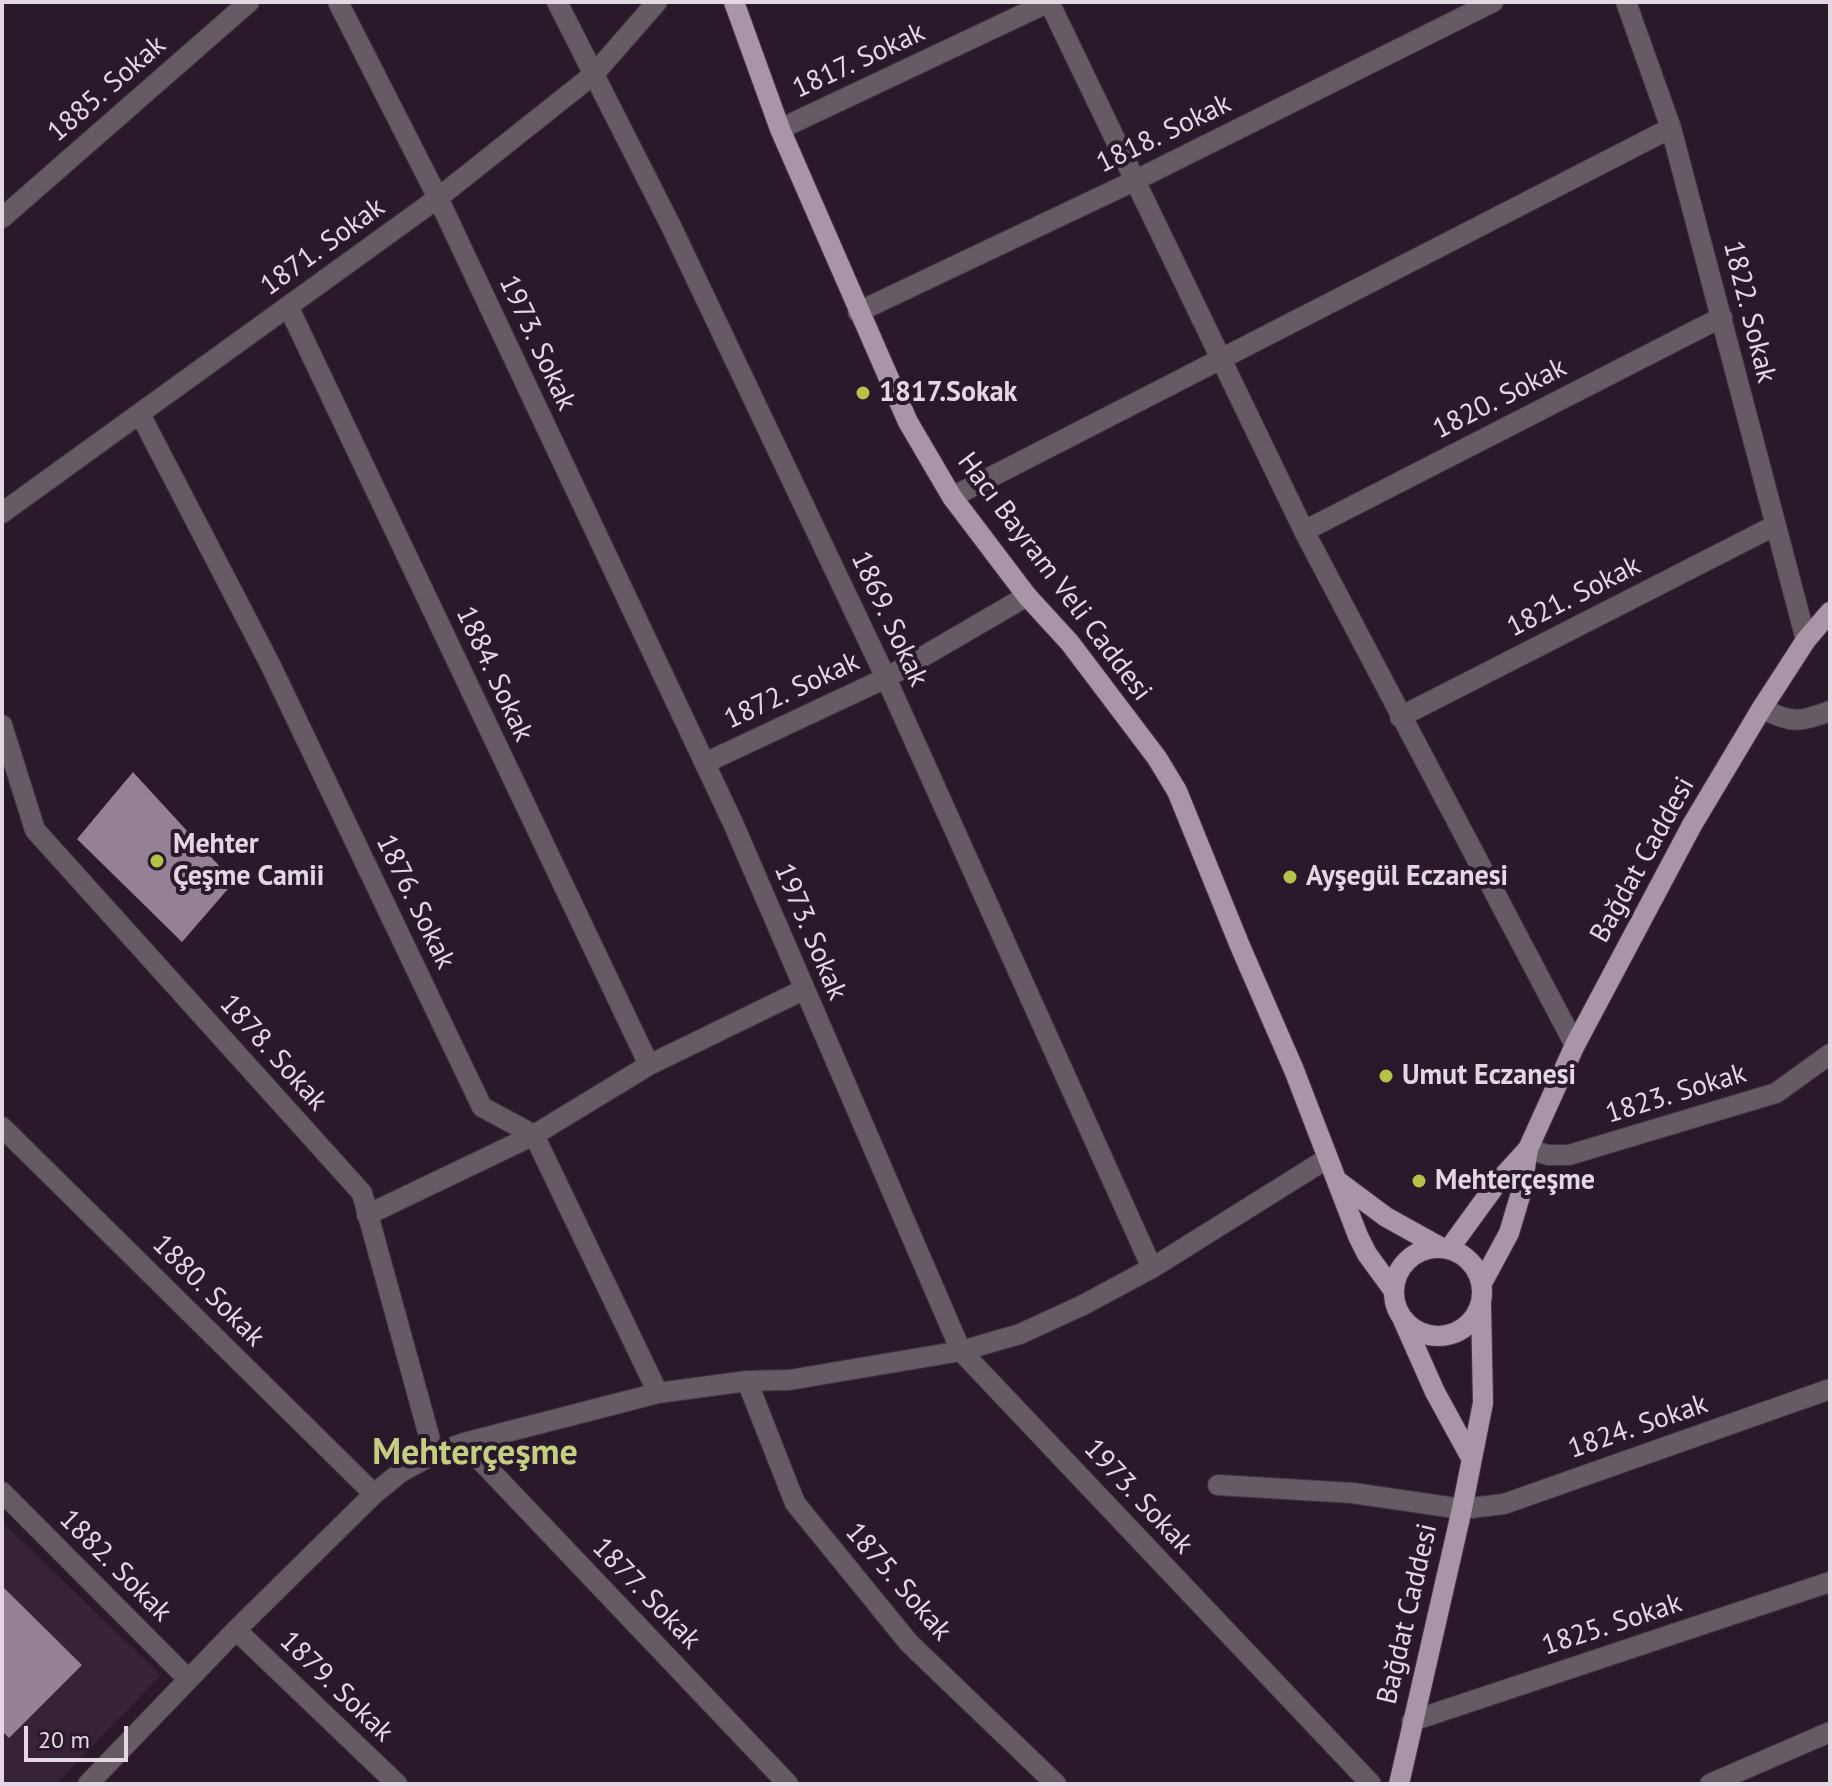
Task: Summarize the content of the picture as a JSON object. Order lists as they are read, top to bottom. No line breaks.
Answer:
{"streets":{"main road":["Hacı Bayram Veli Caddesi","Bağdat Caddesi"],"street":["1817. Sokak","1885. Sokak","1818. Sokak","1871. Sokak","1822. Sokak","1973. Sokak","1820. Sokak","1821. Sokak","1869. Sokak","1884. Sokak","1872. Sokak","1876. Sokak","1878. Sokak","1823. Sokak","1880. Sokak","1824. Sokak","1882. Sokak","1875. Sokak","1877. Sokak","1825. Sokak","1879. Sokak"]},"crossings":[["1817. Sokak","Hacı Bayram Veli Caddesi"],["1818. Sokak","Hacı Bayram Veli Caddesi"],["1871. Sokak","1973. Sokak"],["1871. Sokak","1869. Sokak"],["1871. Sokak","1884. Sokak"],["1871. Sokak","1876. Sokak"],["1822. Sokak","1820. Sokak"],["1822. Sokak","1821. Sokak"],["1822. Sokak","Bağdat Caddesi"],["1973. Sokak","1872. Sokak"],["Hacı Bayram Veli Caddesi","1872. Sokak"],["Hacı Bayram Veli Caddesi","Bağdat Caddesi"],["1869. Sokak","1872. Sokak"],["Bağdat Caddesi","1823. Sokak"],["Bağdat Caddesi","1824. Sokak"],["Bağdat Caddesi","1825. Sokak"]],"districts":["Mehterçeşme"],"places":["1817.Sokak","Mehter Çeşme Camii","Ayşegül Eczanesi","Umut Eczanesi","Mehterçeşme"],"scale_bar":"20 m"}
